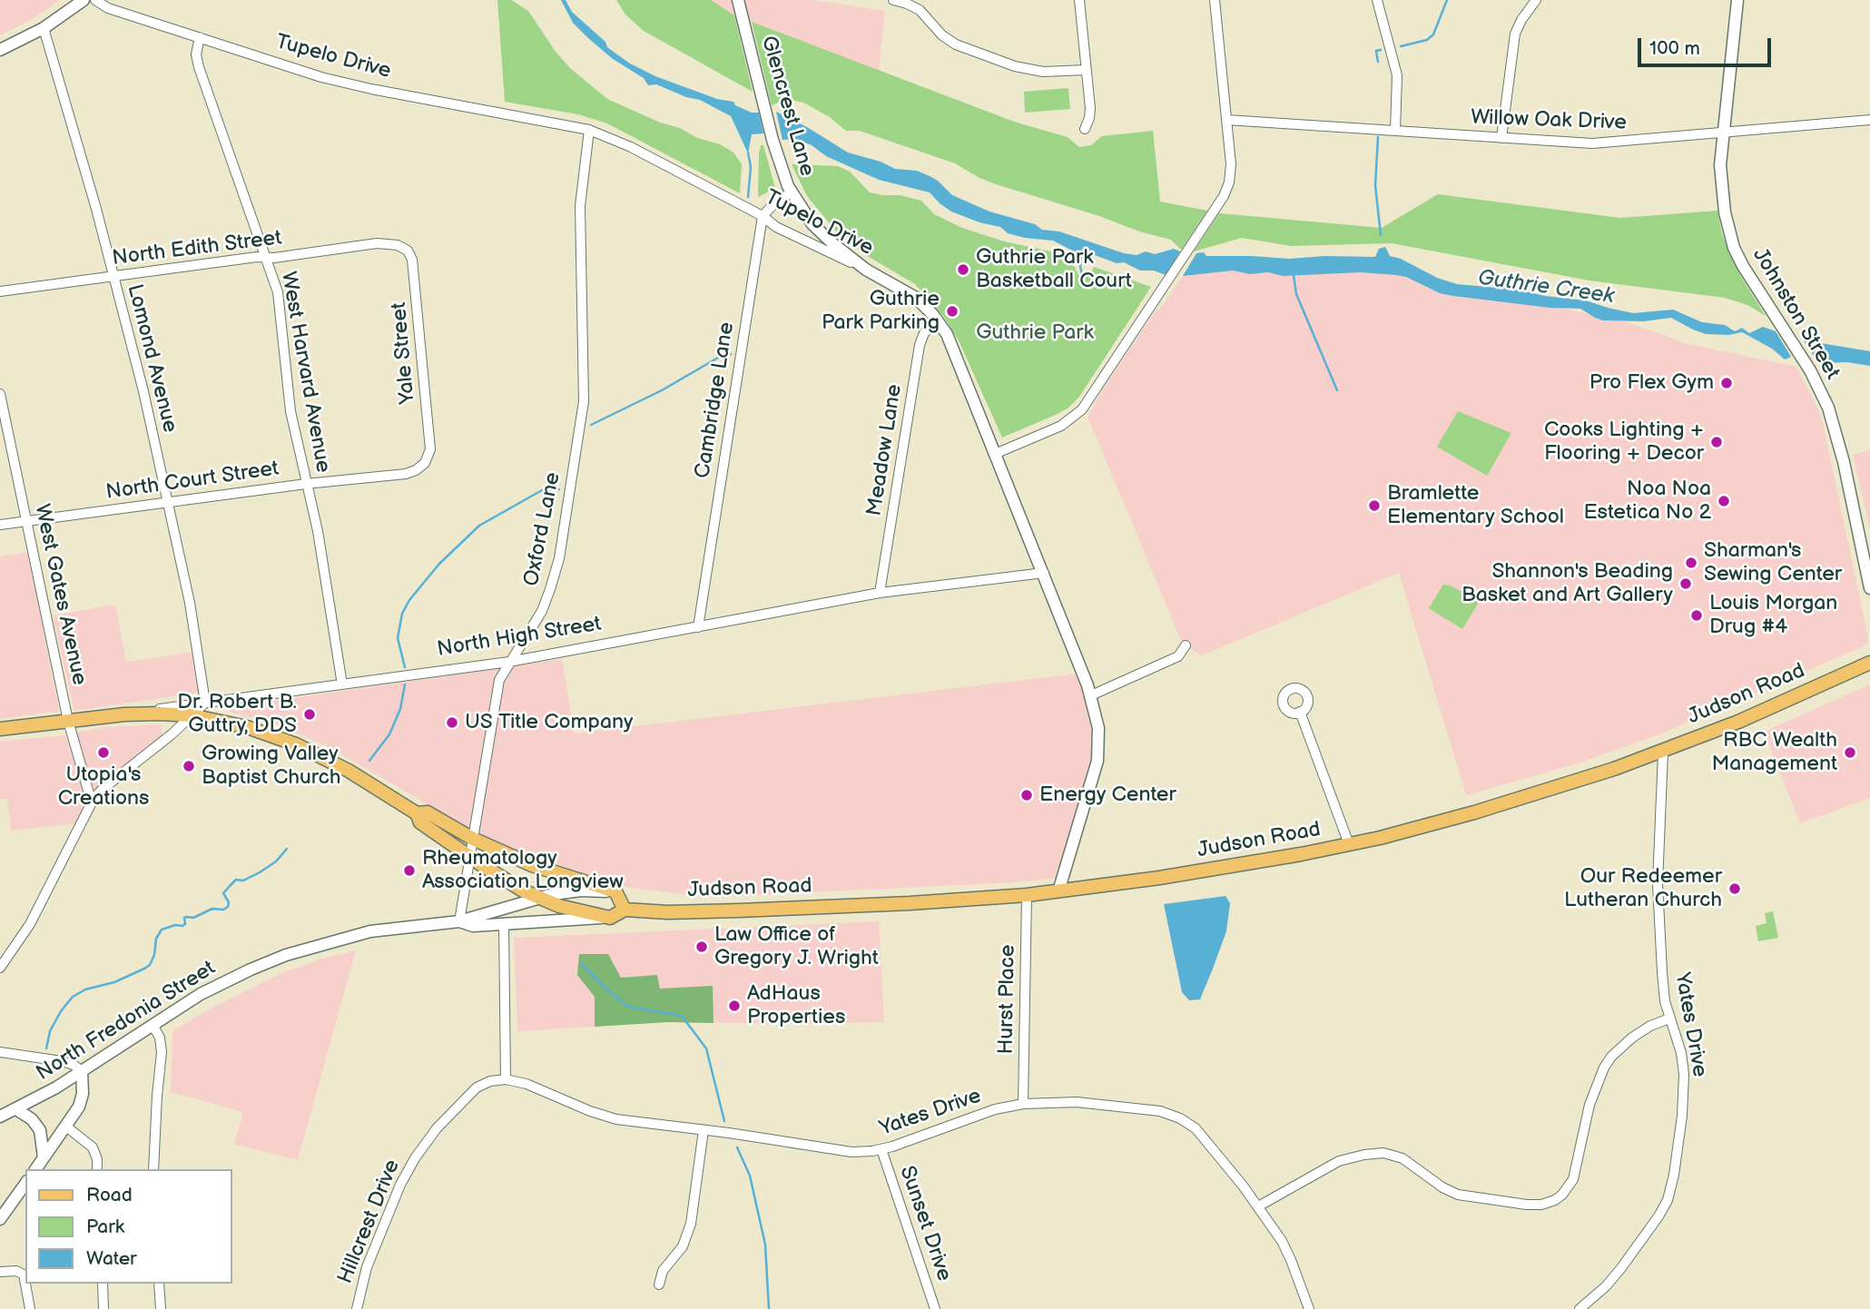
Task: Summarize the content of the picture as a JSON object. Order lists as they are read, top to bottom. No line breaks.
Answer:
{"streets":{"main road":["North High Street","Judson Road"],"street":["Tupelo Drive","Glencrest Lane","Willow Oak Drive","North Edith Street","Johnston Street","Yale Street","Lomond Avenue","West Harvard Avenue","Cambridge Lane","Meadow Lane","North Court Street","Oxford Lane","West Gates Avenue","Hurst Place","North Fredonia Street","Yates Drive","Hillcrest Drive","Sunset Drive"]},"crossings":[["Tupelo Drive","Glencrest Lane"],["Tupelo Drive","West Harvard Avenue"],["Tupelo Drive","Cambridge Lane"],["Tupelo Drive","Meadow Lane"],["Tupelo Drive","Oxford Lane"],["Tupelo Drive","North High Street"],["Tupelo Drive","Judson Road"],["Willow Oak Drive","Johnston Street"],["North Edith Street","Yale Street"],["North Edith Street","Lomond Avenue"],["North Edith Street","West Harvard Avenue"],["Yale Street","North Court Street"],["Lomond Avenue","North Court Street"],["Lomond Avenue","North High Street"],["West Harvard Avenue","North Court Street"],["West Harvard Avenue","North High Street"],["Cambridge Lane","North High Street"],["Meadow Lane","North High Street"],["North Court Street","West Gates Avenue"],["Oxford Lane","North High Street"],["Oxford Lane","North Fredonia Street"],["West Gates Avenue","North High Street"],["Judson Road","Hurst Place"],["Judson Road","Yates Drive"],["Hurst Place","Yates Drive"],["Yates Drive","Hillcrest Drive"],["Yates Drive","Sunset Drive"]],"water":["Guthrie Creek"],"parks":["Guthrie Park"],"places":["Guthrie Park Basketball Court","Guthrie Park Parking","Pro Flex Gym","Cooks Lighting + Flooring + Decor","Noa Noa Estetica No 2","Bramlette Elementary School","Sharman's Sewing Center","Shannon's Beading Basket and Art Gallery","Louis Morgan Drug #4","Dr. Robert B. Guttry, DDS","US Title Company","Utopia's Creations","RBC Wealth Management","Growing Valley Baptist Church","Energy Center","Rheumatology Association Longview","Our Redeemer Lutheran Church","Law Office of Gregory J. Wright","AdHaus Properties"],"legend":["Road","Park","Water"],"scale_bar":"100 m"}
